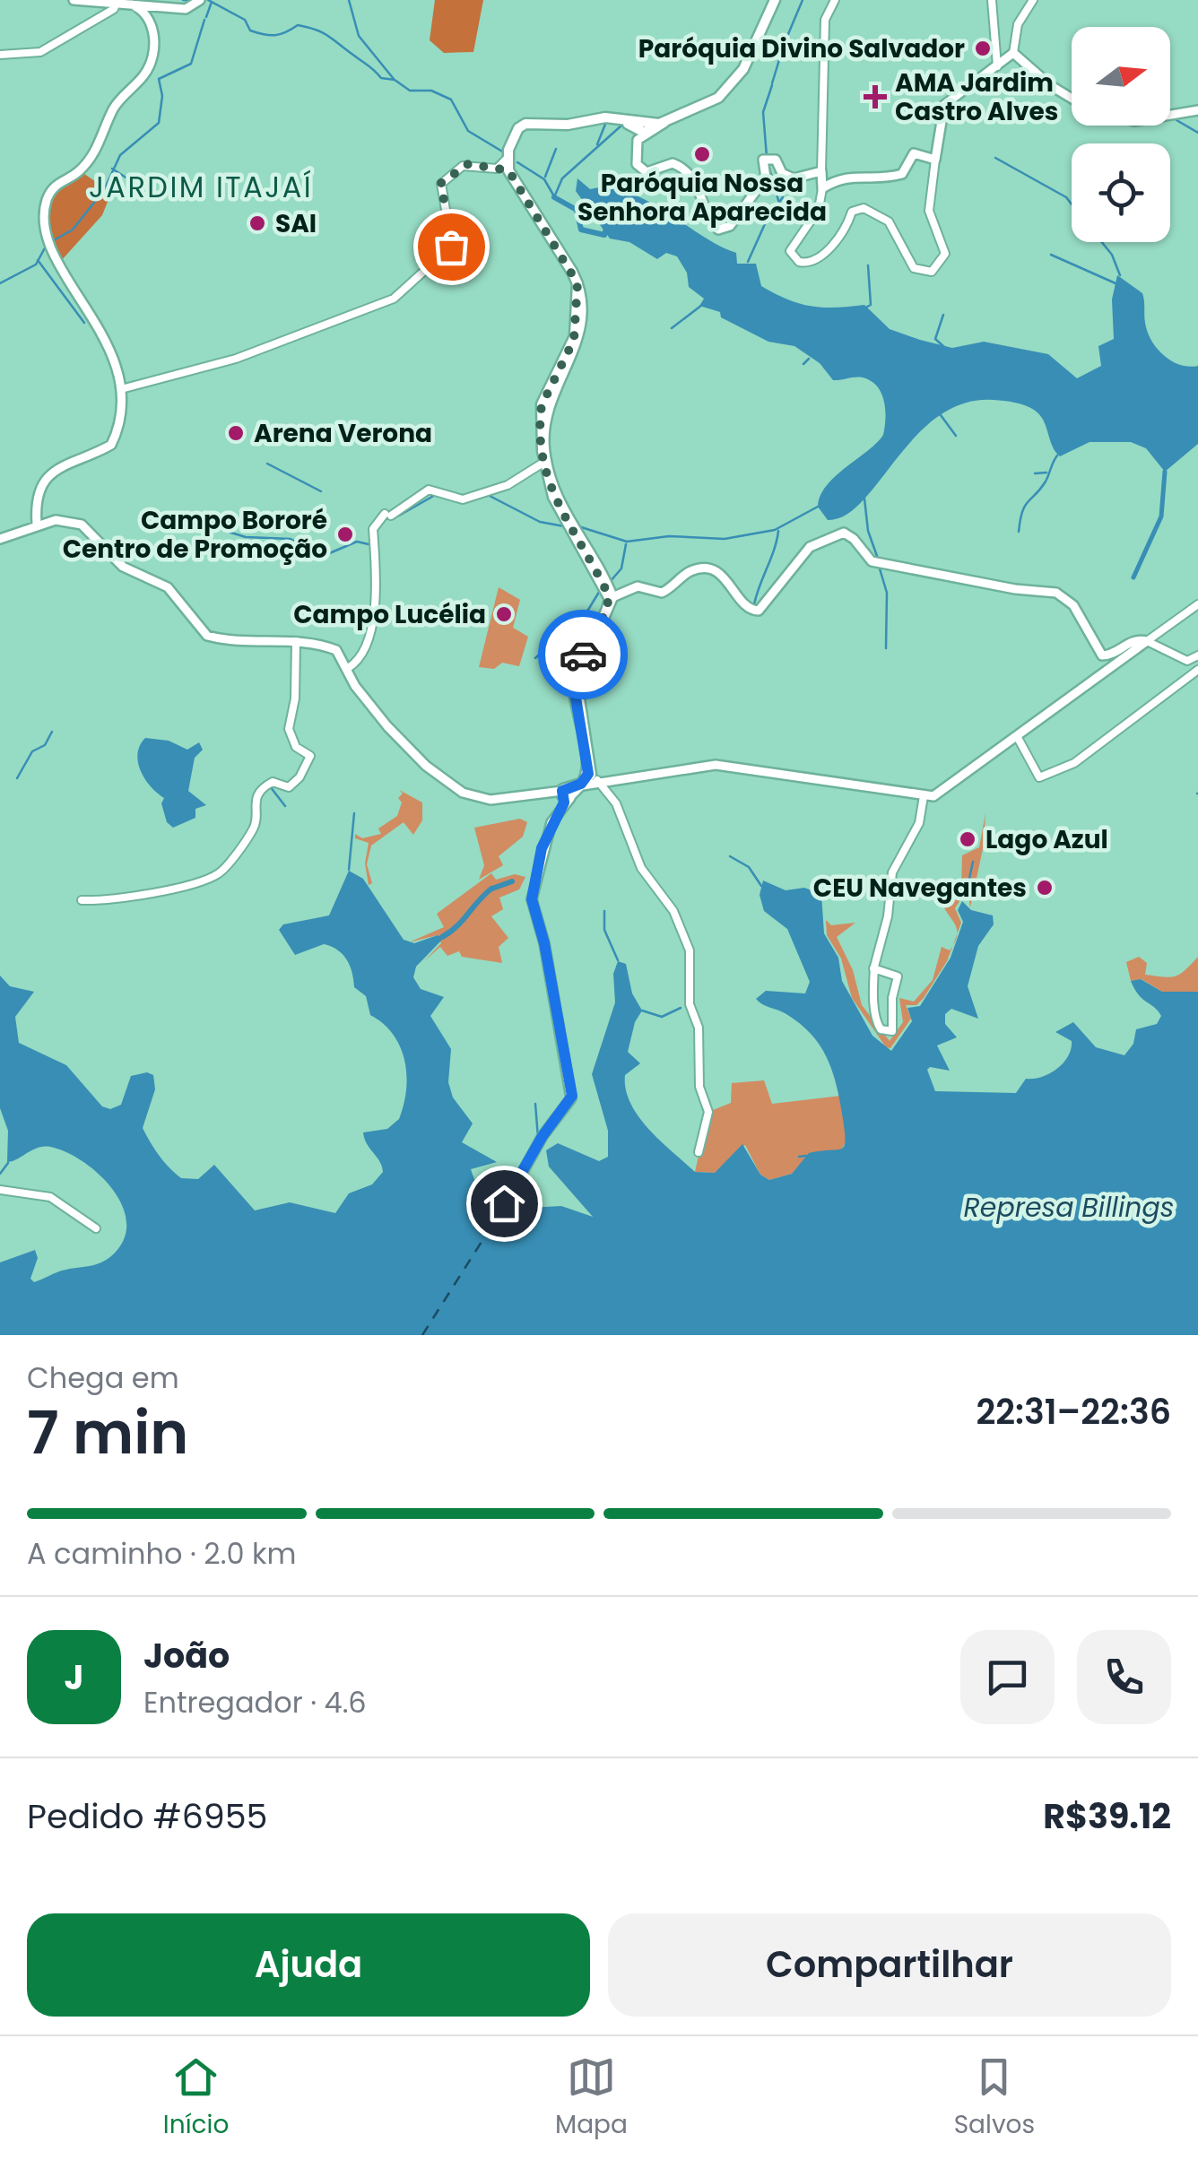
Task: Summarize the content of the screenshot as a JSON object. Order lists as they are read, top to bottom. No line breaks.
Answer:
{"districts":["JARDIM ITAJAÍ"],"water":["Represa Billings"],"places":{"other":["Paróquia Divino Salvador","Paróquia Nossa Senhora Aparecida","SAI","Arena Verona","Campo Bororé Centro de Promoção","Campo Lucélia","Lago Azul","CEU Navegantes"],"health":["AMA Jardim Castro Alves"]},"north":"right","page":{"heading":["7 min","Chega em","22:31–22:36"],"panel":["João","Entregador · 4.6","Pedido #6955","R$39.12"],"bar":"A caminho · 2.0 km","round":"J","buttons":["Ajuda","Compartilhar"],"tabs":["Início","Mapa","Salvos"]}}
